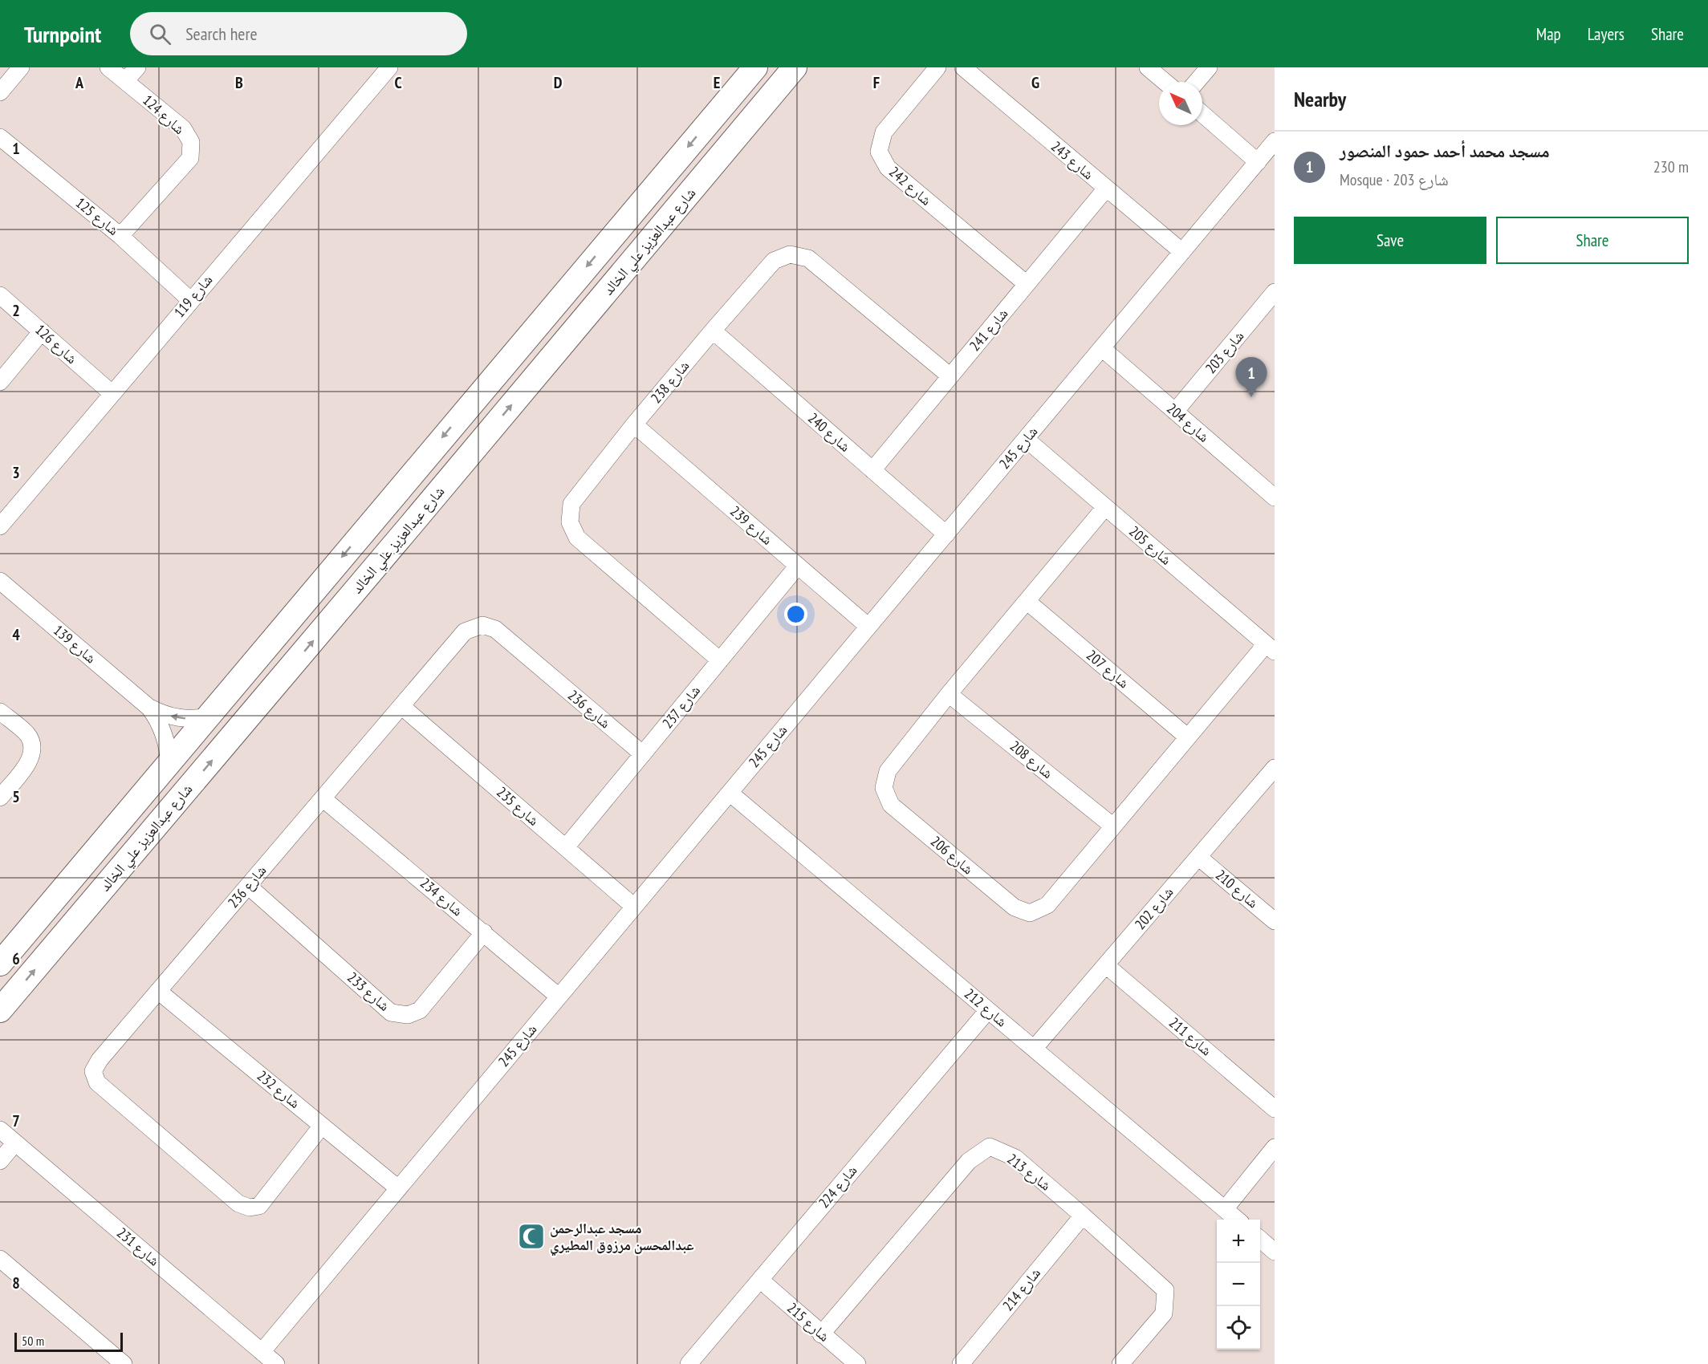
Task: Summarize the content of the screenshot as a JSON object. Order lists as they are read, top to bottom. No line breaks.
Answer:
{"streets":{"street":["شارع 124","شارع 243","شارع 242","شارع 125","شارع عبدالعزيز علي الخالد","شارع 119","شارع 241","شارع 126","شارع 203","شارع 238","شارع 204","شارع 240","شارع 245","شارع 239","شارع 205","شارع 139","شارع 207","شارع 237","شارع 236","شارع 208","شارع 235","شارع 206","شارع 210","شارع 234","شارع 202","شارع 233","شارع 212","شارع 211","شارع 232","شارع 213","شارع 224","شارع 231","شارع 214","شارع 215"]},"crossings":[["شارع 124","شارع 125"],["شارع 243","شارع 241"],["شارع 243","شارع 245"],["شارع 242","شارع 241"],["شارع 125","شارع 119"],["شارع عبدالعزيز علي الخالد","شارع 139"],["شارع 119","شارع 126"],["شارع 241","شارع 238"],["شارع 241","شارع 240"],["شارع 203","شارع 204"],["شارع 238","شارع 240"],["شارع 238","شارع 239"],["شارع 238","شارع 237"],["شارع 204","شارع 245"],["شارع 240","شارع 245"],["شارع 245","شارع 239"],["شارع 245","شارع 205"],["شارع 245","شارع 235"],["شارع 245","شارع 234"],["شارع 245","شارع 212"],["شارع 245","شارع 232"],["شارع 245","شارع 231"],["شارع 239","شارع 237"],["شارع 205","شارع 206"],["شارع 207","شارع 206"],["شارع 237","شارع 236"],["شارع 237","شارع 235"],["شارع 236","شارع 235"],["شارع 236","شارع 234"],["شارع 236","شارع 233"],["شارع 236","شارع 232"],["شارع 208","شارع 206"],["شارع 210","شارع 202"],["شارع 234","شارع 233"],["شارع 202","شارع 212"],["شارع 202","شارع 211"],["شارع 212","شارع 224"],["شارع 213","شارع 214"],["شارع 213","شارع 215"],["شارع 224","شارع 215"]],"places":{"mosque":["مسجد عبدالرحمن عبدالمحسن مرزوق المطيري"]},"scale_bar":"50 m","north":"top left","page":{"header":"Turnpoint","search":"Search here","nav":["Map","Layers","Share"],"heading":"Nearby","list":[{"mark":"1","name":"مسجد محمد أحمد حمود المنصور","note":"Mosque · شارع 203","value":"230 m"}],"buttons":["Save","Share"],"pins":"1","map_buttons":["+","−"],"scale":"50 m"},"grid":{"columns":["A","B","C","D","E","F","G"],"rows":["1","2","3","4","5","6","7","8"]}}
